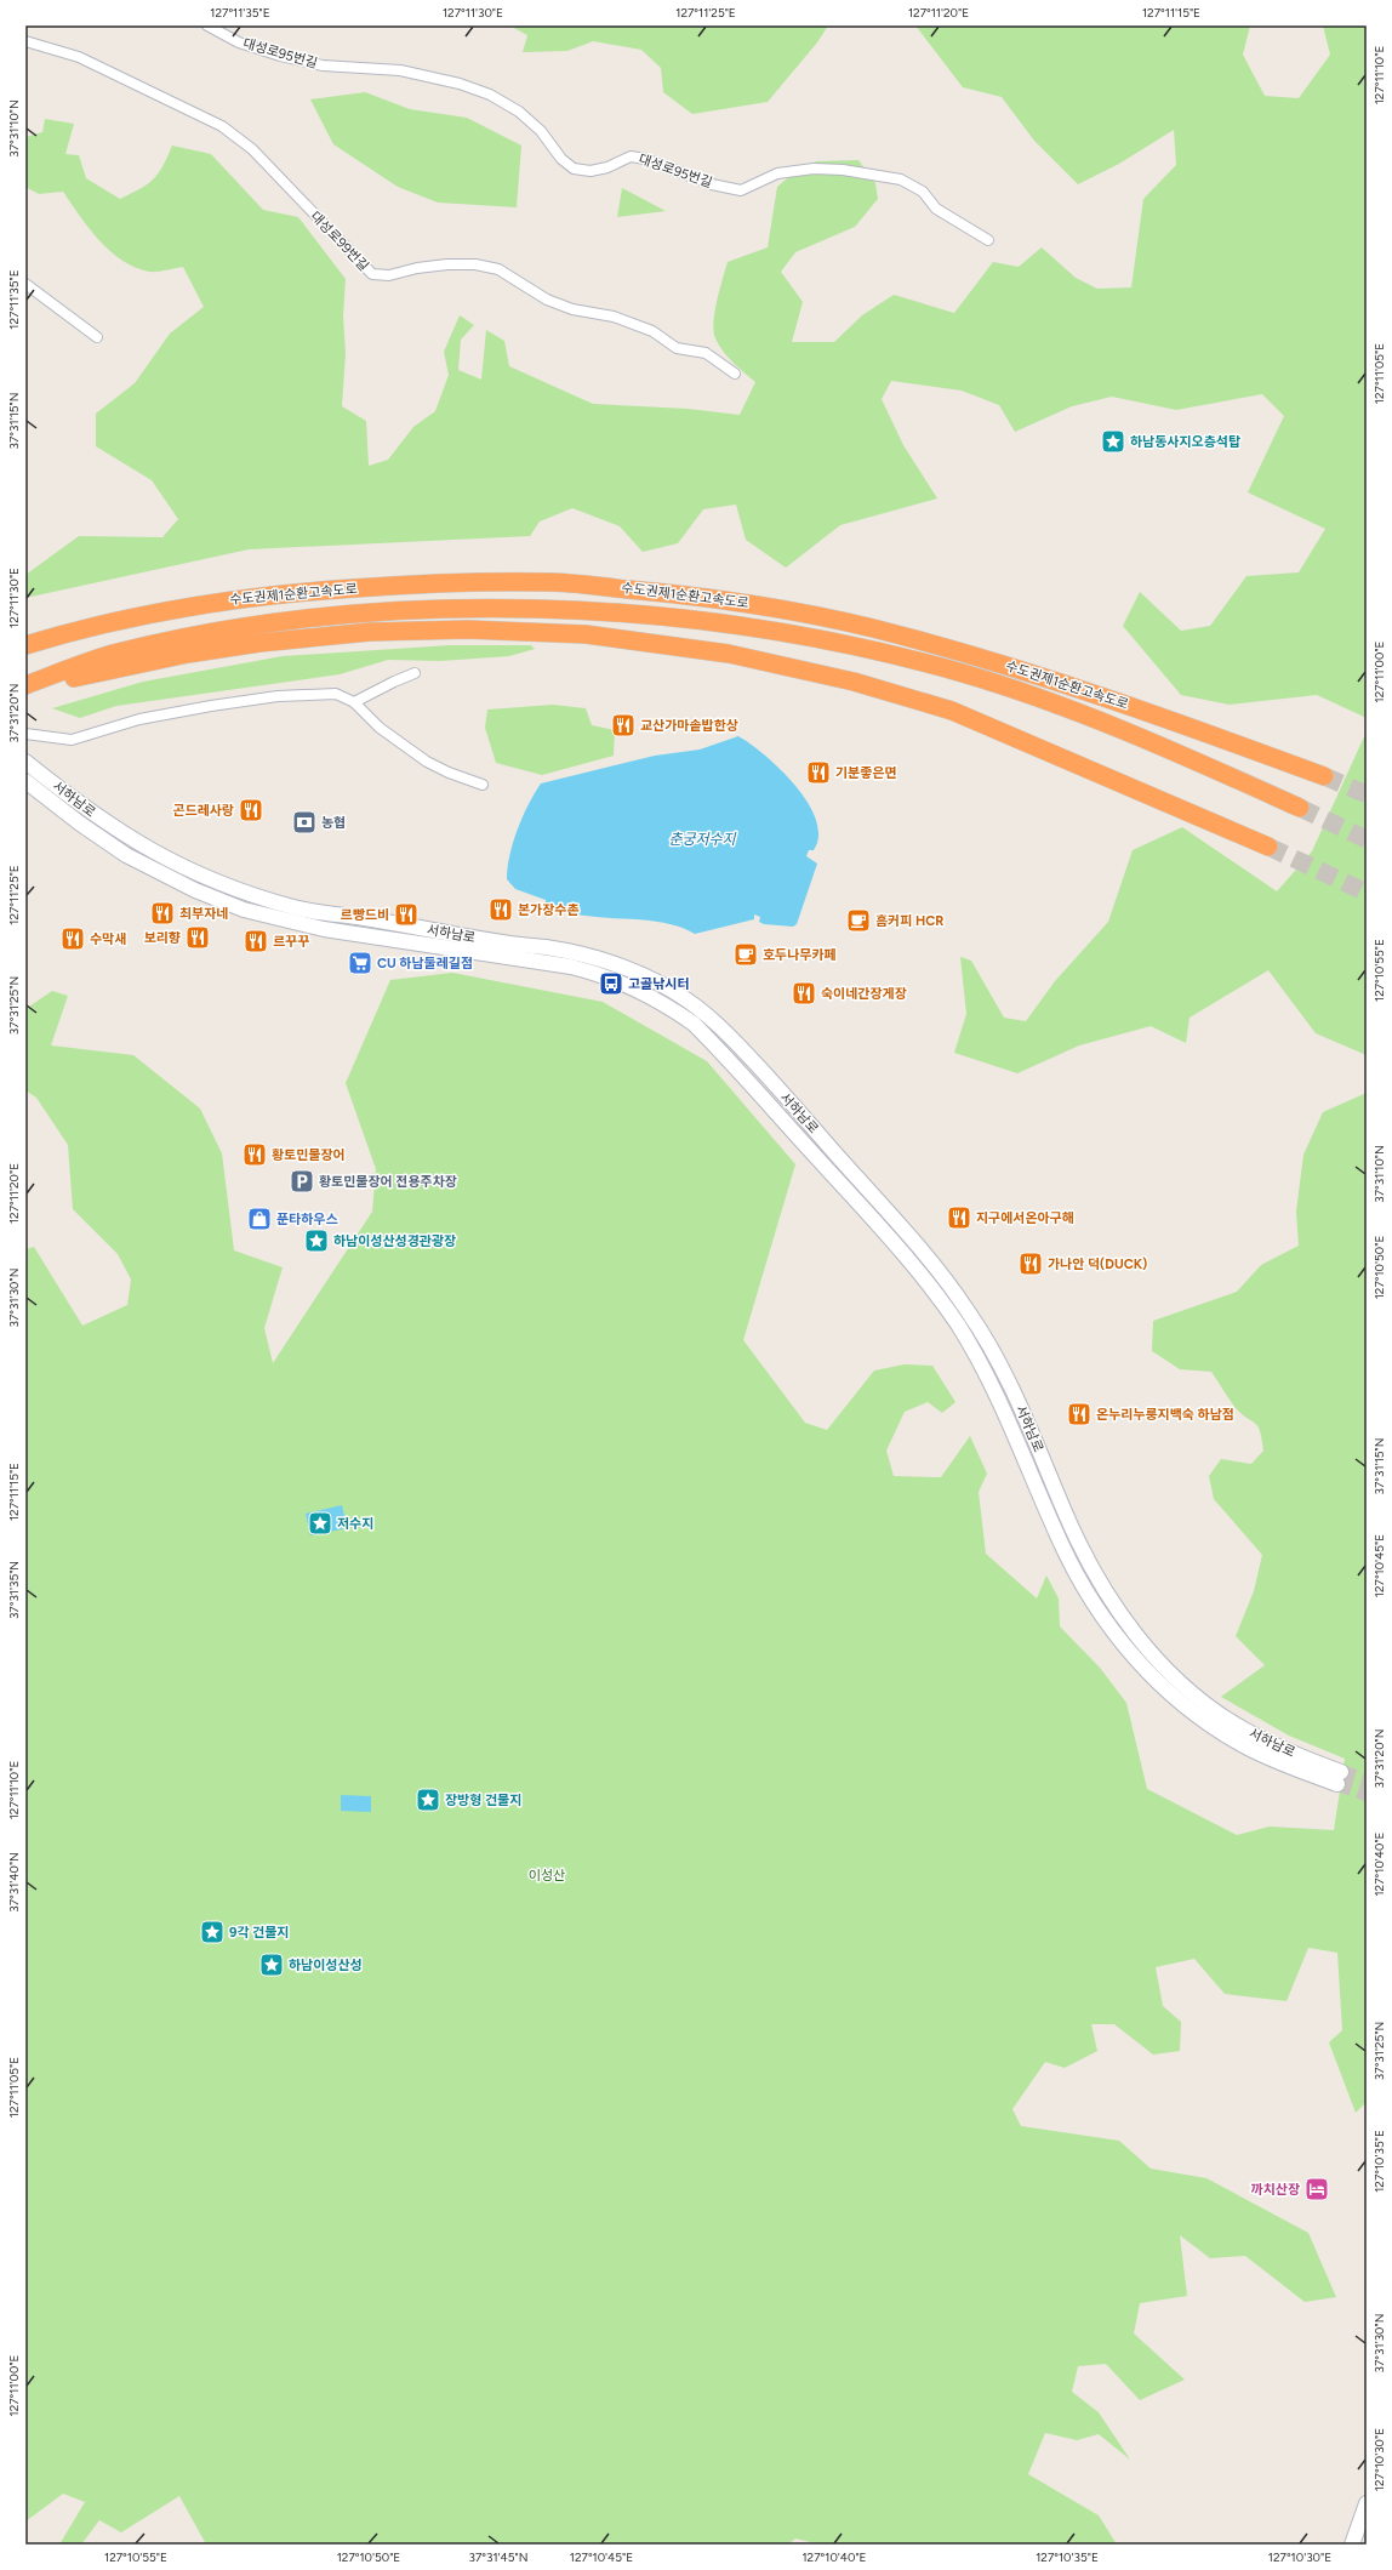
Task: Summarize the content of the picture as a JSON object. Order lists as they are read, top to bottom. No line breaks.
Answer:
{"streets":{"highway":["수도권제1순환고속도로"],"street":["대성로95번길","대성로99번길","서하남로"]},"water":["춘궁저수지"],"parks":["이성산"],"places":{"place":["하남동사지오층석탑","하남이성산성경관광장","저수지","장방형 건물지","9각 건물지","하남이성산성"],"restaurant":["교산가마솥밥한상","기분좋은면","곤드레사랑","본가장수촌","최부자네","르빵드비","보리향","수막새","르꾸꾸","숙이네간장게장","황토민물장어","지구에서온아구해","가나안 덕(DUCK)","온누리누룽지백숙 하남점"],"bank":["농협"],"cafe":["흠커피 HCR","호두나무카페"],"supermarket":["CU 하남둘레길점"],"bus stop":["고골낚시터"],"parking":["황토민물장어 전용주차장"],"shop":["푼타하우스"],"hotel":["까치산장"]},"coordinates":["127°11'35\"E","127°11'30\"E","127°11'25\"E","127°11'20\"E","127°11'15\"E","127°11'10\"E","37°31'10\"N","127°11'05\"E","37°31'15\"N","127°11'00\"E","37°31'20\"N","127°10'55\"E","37°31'25\"N","127°10'50\"E","37°31'30\"N","127°10'45\"E","37°31'35\"N","127°10'40\"E","37°31'40\"N","127°10'35\"E","127°10'30\"E","37°31'45\"N"]}
